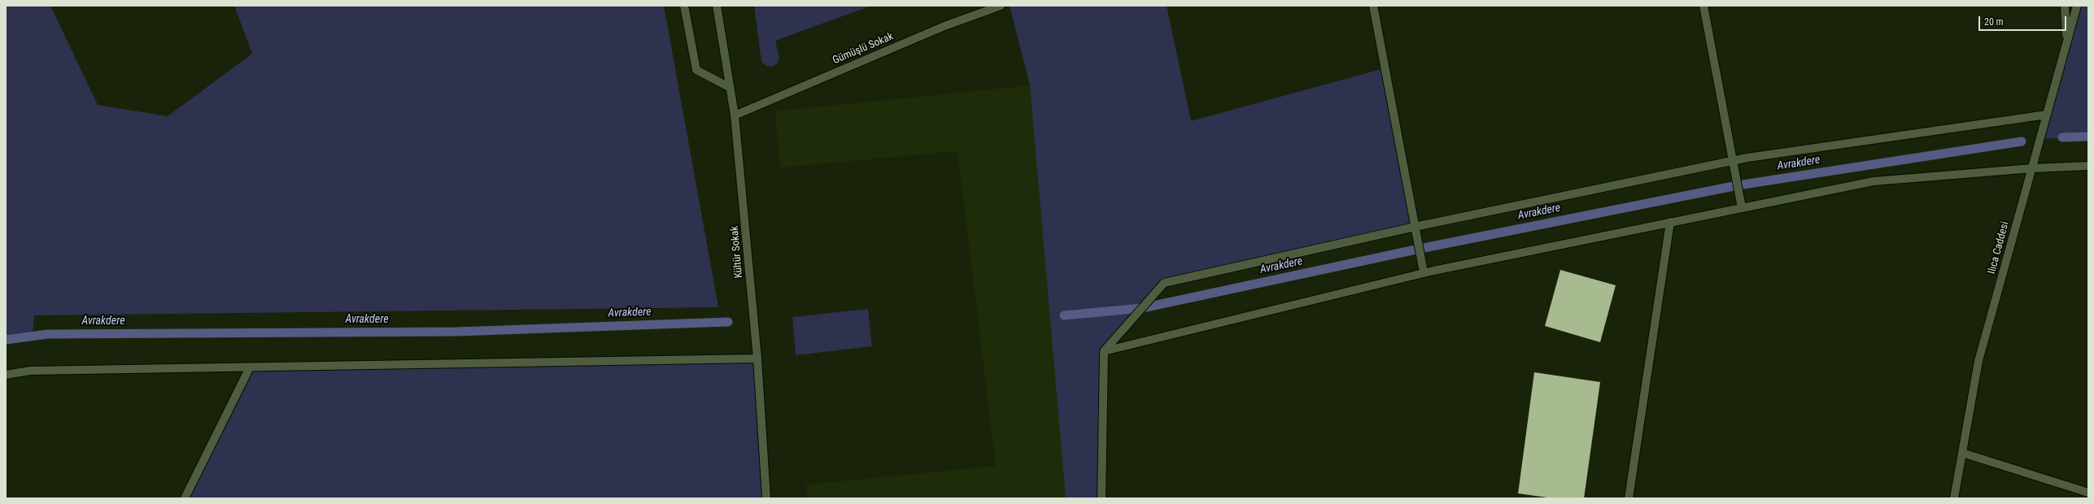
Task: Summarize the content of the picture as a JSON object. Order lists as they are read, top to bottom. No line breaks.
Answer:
{"streets":{"street":["Gümüşlü Sokak","Ilıca Caddesi","Kültür Sokak"]},"crossings":[["Gümüşlü Sokak","Kültür Sokak"]],"water":["Avrakdere"],"scale_bar":"20 m"}
